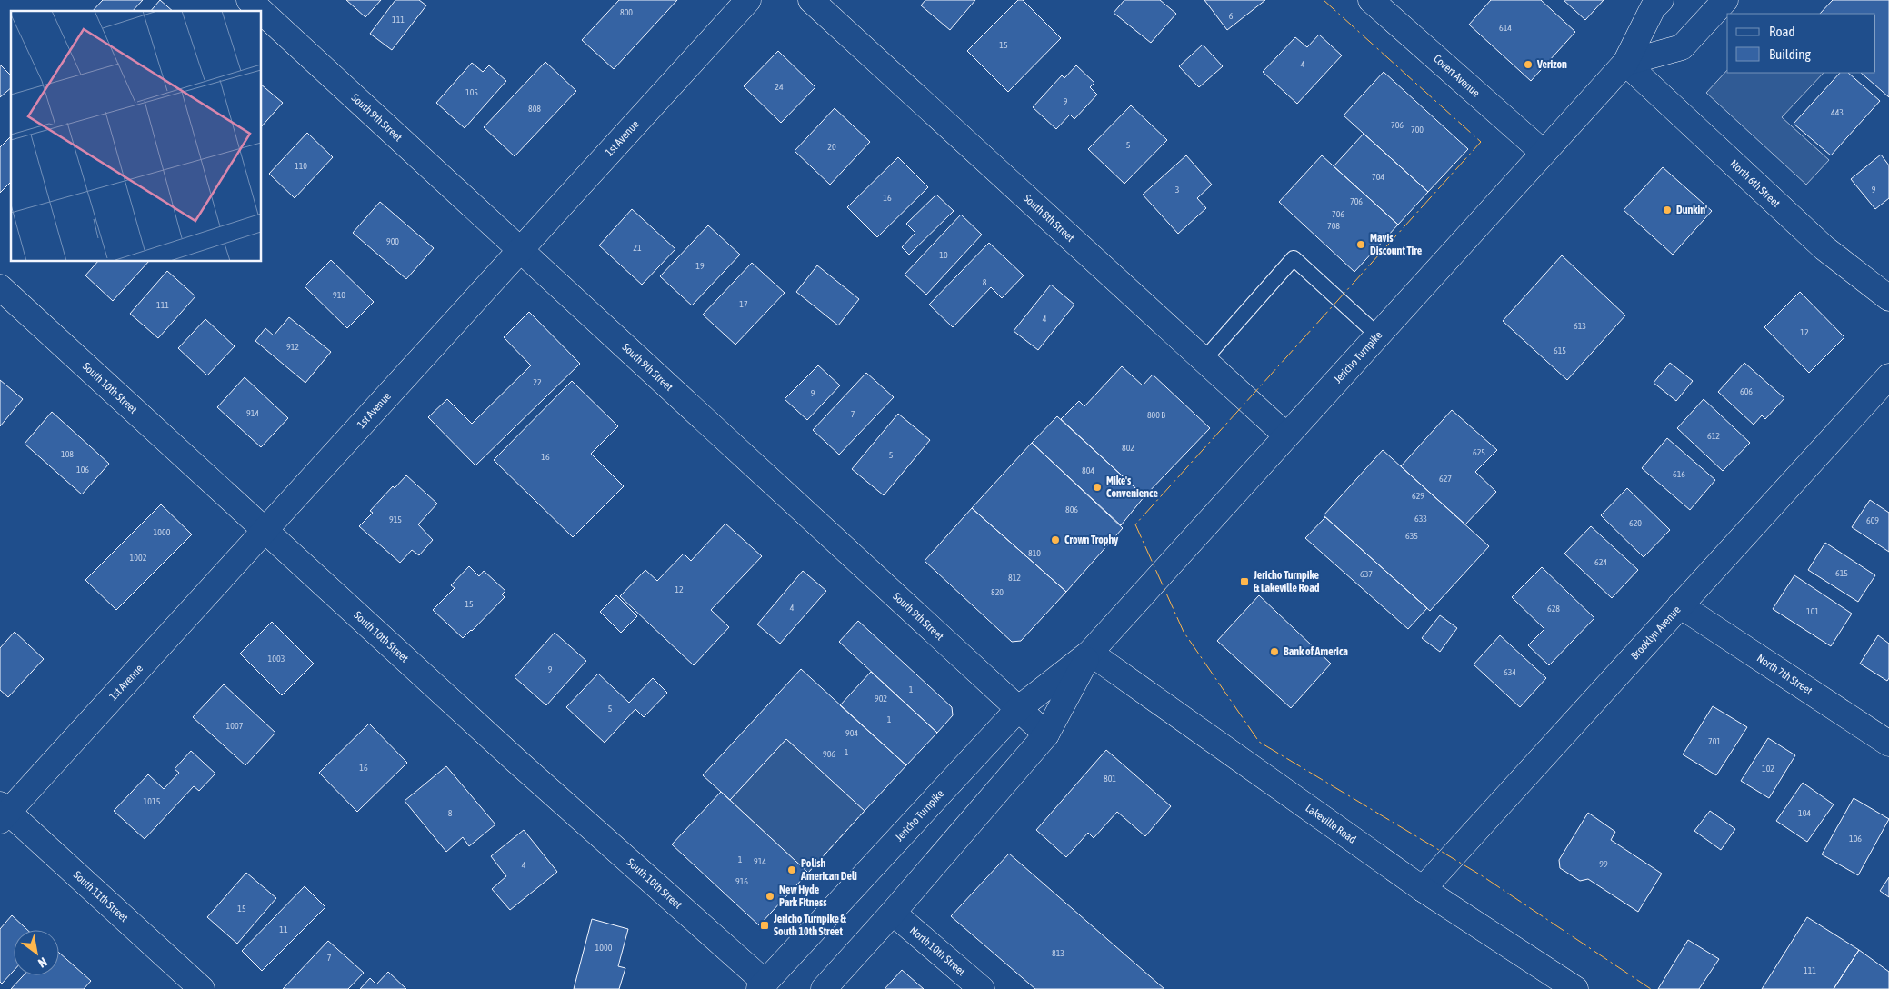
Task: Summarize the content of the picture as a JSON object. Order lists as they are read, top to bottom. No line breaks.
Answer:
{"streets":{"street":["Covert Avenue","South 9th Street","1st Avenue","North 6th Street","South 8th Street","Jericho Turnpike","South 10th Street","Brooklyn Avenue","North 7th Street","Lakeville Road","South 11th Street","North 10th Street"]},"crossings":[["Covert Avenue","Jericho Turnpike"],["South 9th Street","1st Avenue"],["South 9th Street","Jericho Turnpike"],["1st Avenue","South 10th Street"],["1st Avenue","South 11th Street"],["North 6th Street","Jericho Turnpike"],["South 8th Street","Jericho Turnpike"],["Jericho Turnpike","South 10th Street"],["Jericho Turnpike","Lakeville Road"],["Jericho Turnpike","North 10th Street"],["Brooklyn Avenue","North 7th Street"],["Brooklyn Avenue","Lakeville Road"]],"places":{"other":["Verizon","Dunkin'","Mavis Discount Tire","Mike's Convenience","Crown Trophy","Bank of America","Polish American Deli","New Hyde Park Fitness"],"transit":["Jericho Turnpike & Lakeville Road","Jericho Turnpike & South 10th Street"]},"house_numbers":["800","6","111","614","15","4","24","105","9","808","443","706","700","5","20","110","704","3","9","16","706","706","708","900","21","10","19","8","910","17","111","4","613","12","912","615","22","606","9","914","7","800 B","612","802","625","108","5","16","106","804","616","627","629","806","633","915","609","620","1000","635","810","1002","624","615","637","812","12","820","15","4","628","101","1003","9","634","1","902","5","1","1007","904","701","1","906","16","102","801","1015","8","104","106","1","914","99","4","916","15","11","1000","813","7","111"],"legend":["Road","Building"],"north":"bottom right"}
